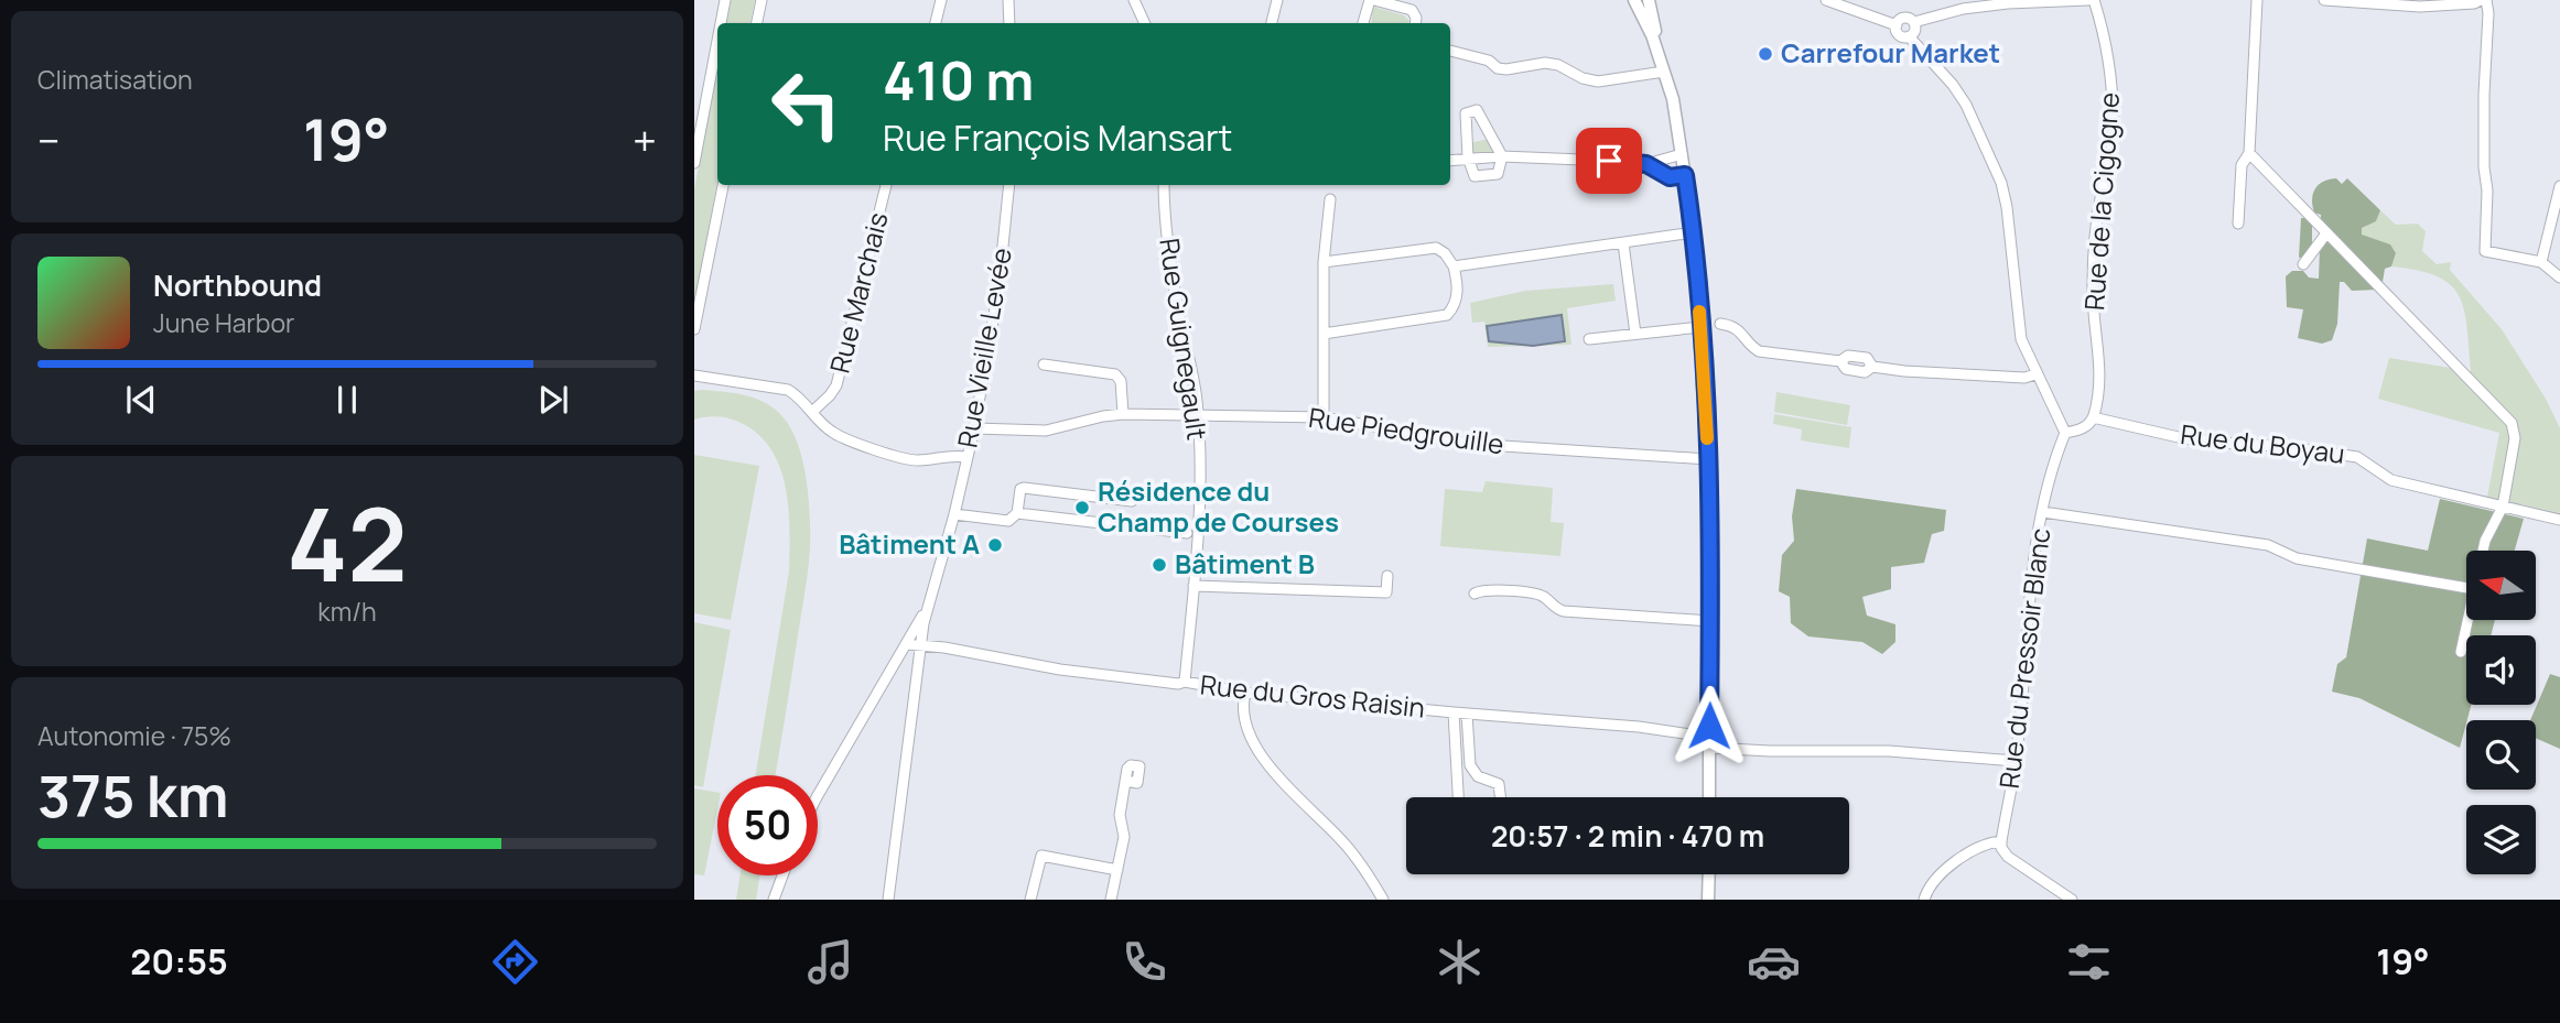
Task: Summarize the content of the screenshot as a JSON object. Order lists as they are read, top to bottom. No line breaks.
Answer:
{"streets":{"street":["Rue de la Cigogne","Rue Marchais","Rue Guignegault","Rue Vieille Levée","Rue Piedgrouille","Rue du Boyau","Rue du Pressoir Blanc","Rue du Gros Raisin"]},"crossings":[["Rue de la Cigogne","Rue du Boyau"],["Rue Guignegault","Rue Piedgrouille"],["Rue Guignegault","Rue du Gros Raisin"],["Rue Vieille Levée","Rue Piedgrouille"],["Rue Vieille Levée","Rue du Gros Raisin"],["Rue du Pressoir Blanc","Rue du Gros Raisin"]],"places":["Carrefour Market","Résidence du Champ de Courses","Bâtiment A","Bâtiment B"],"north":"left","page":{"tile":["Climatisation",["42","km/h"],["Autonomie · 75%","375 km"]],"turn":["410 m","Rue François Mansart"],"heat":["−","19°","+"],"song":["Northbound","June Harbor"],"limit":"50","trip":"20:57 · 2 min · 470 m","tabs":["20:55","19°"]}}
